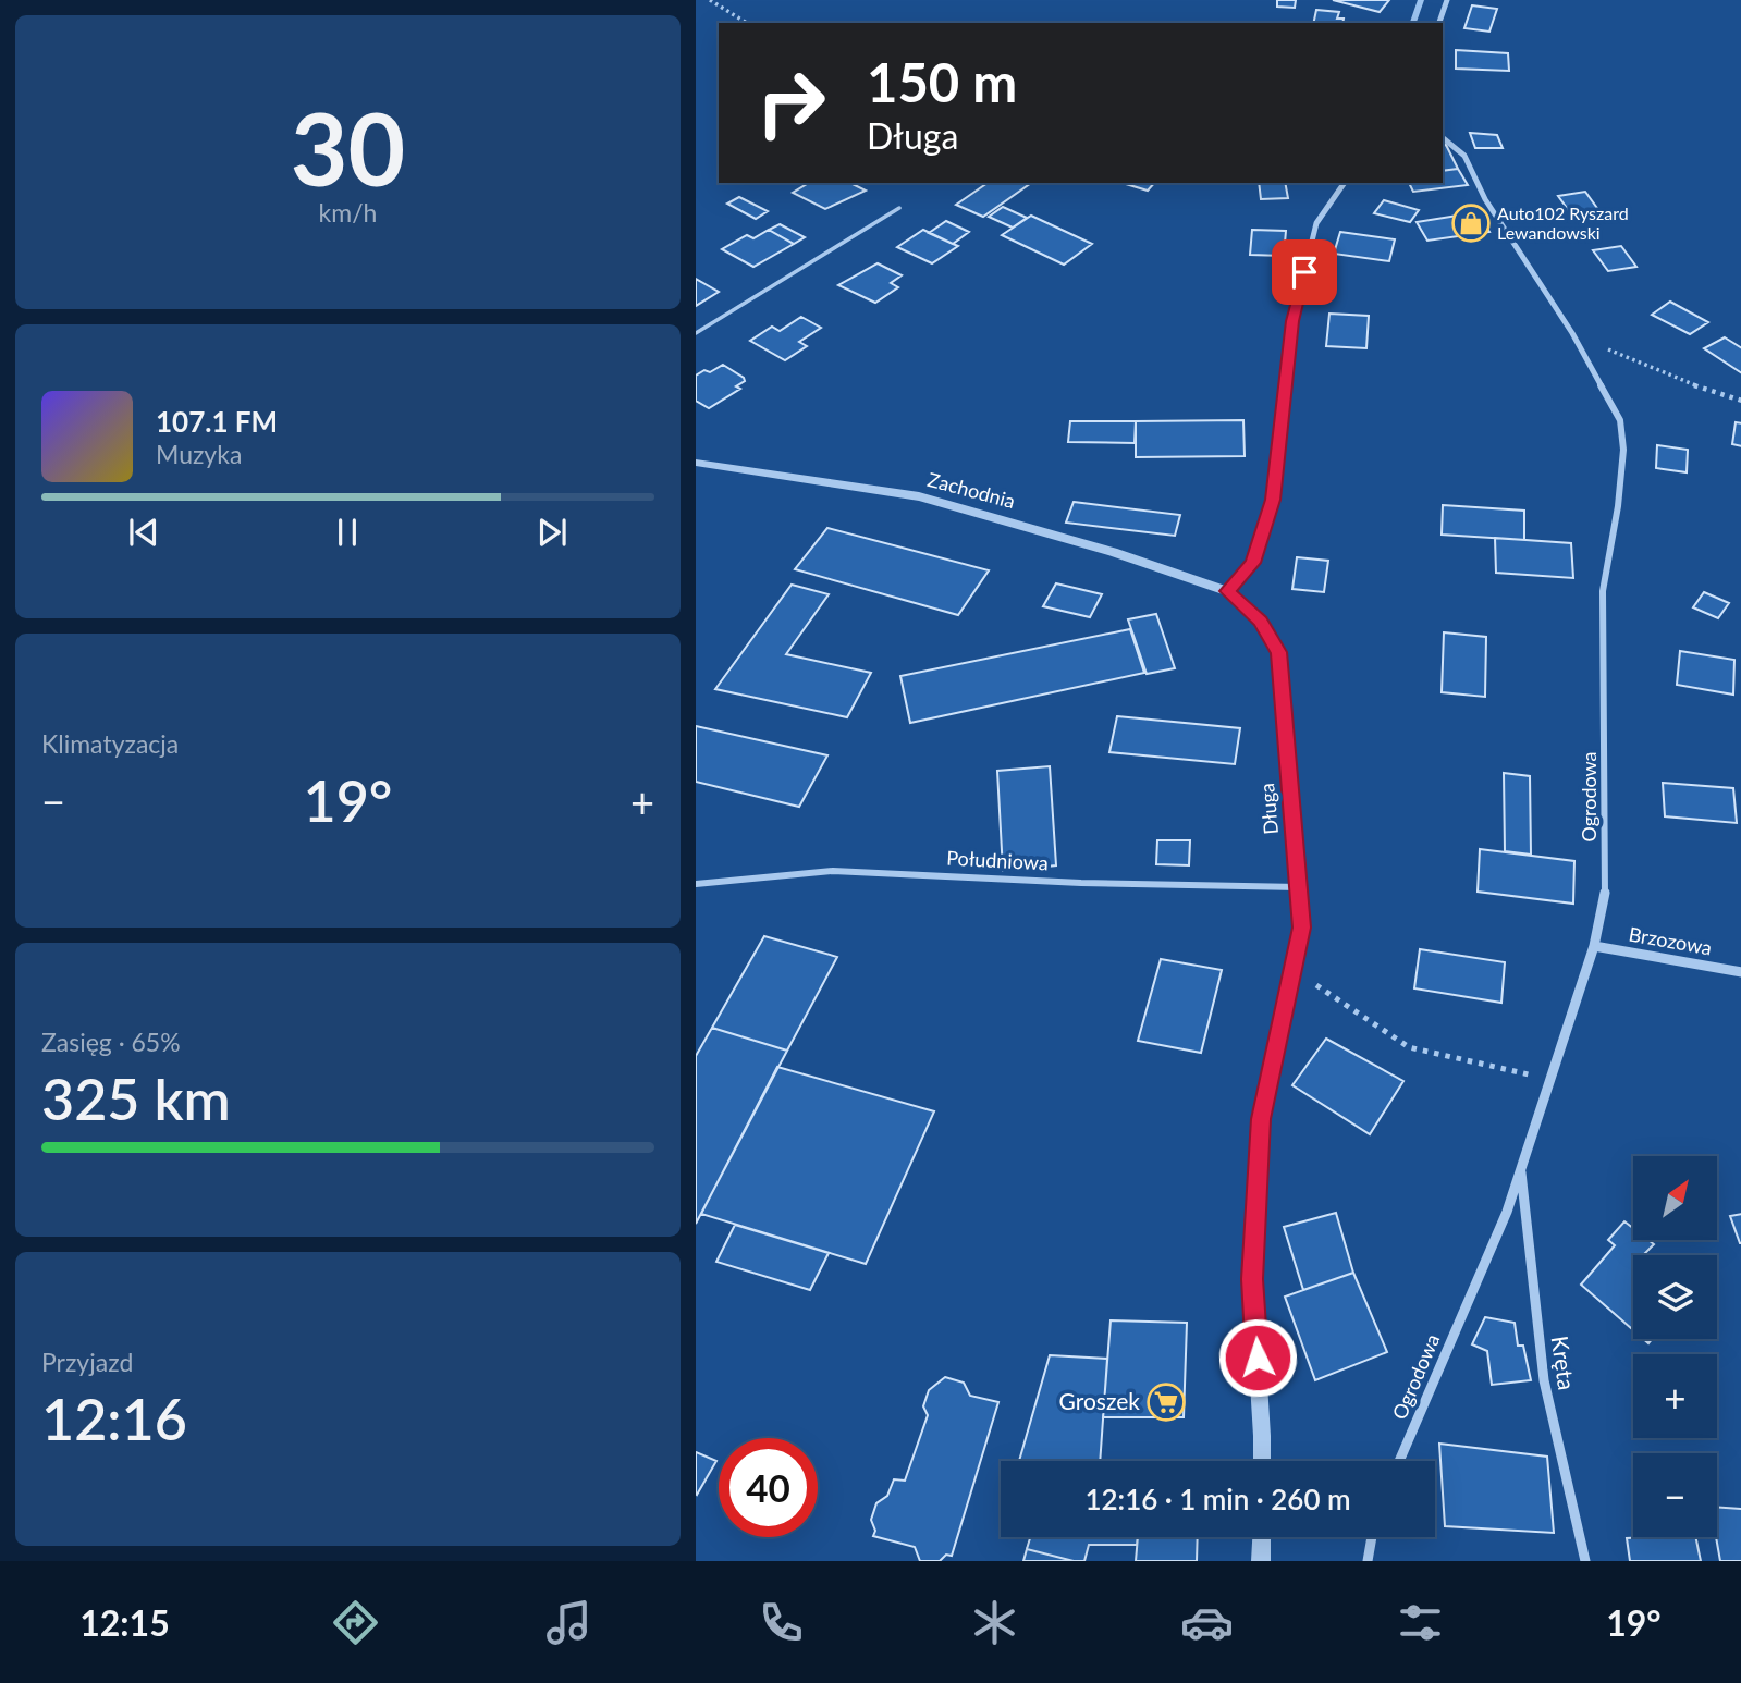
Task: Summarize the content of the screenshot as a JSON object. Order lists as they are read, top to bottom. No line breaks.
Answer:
{"streets":{"street":["Zachodnia","Ogrodowa","Długa","Południowa","Brzozowa","Kręta"]},"crossings":[["Zachodnia","Długa"],["Ogrodowa","Brzozowa"],["Ogrodowa","Kręta"],["Długa","Południowa"]],"places":{"shop":["Auto102 Ryszard Lewandowski"],"supermarket":["Groszek"]},"north":"top right","page":{"tile":[["30","km/h"],"Klimatyzacja",["Zasięg · 65%","325 km"],["Przyjazd","12:16"]],"turn":["150 m","Długa"],"song":["107.1 FM","Muzyka"],"heat":["−","19°","+"],"map_buttons":["+","−"],"limit":"40","trip":"12:16 · 1 min · 260 m","tabs":["12:15","19°"]}}
